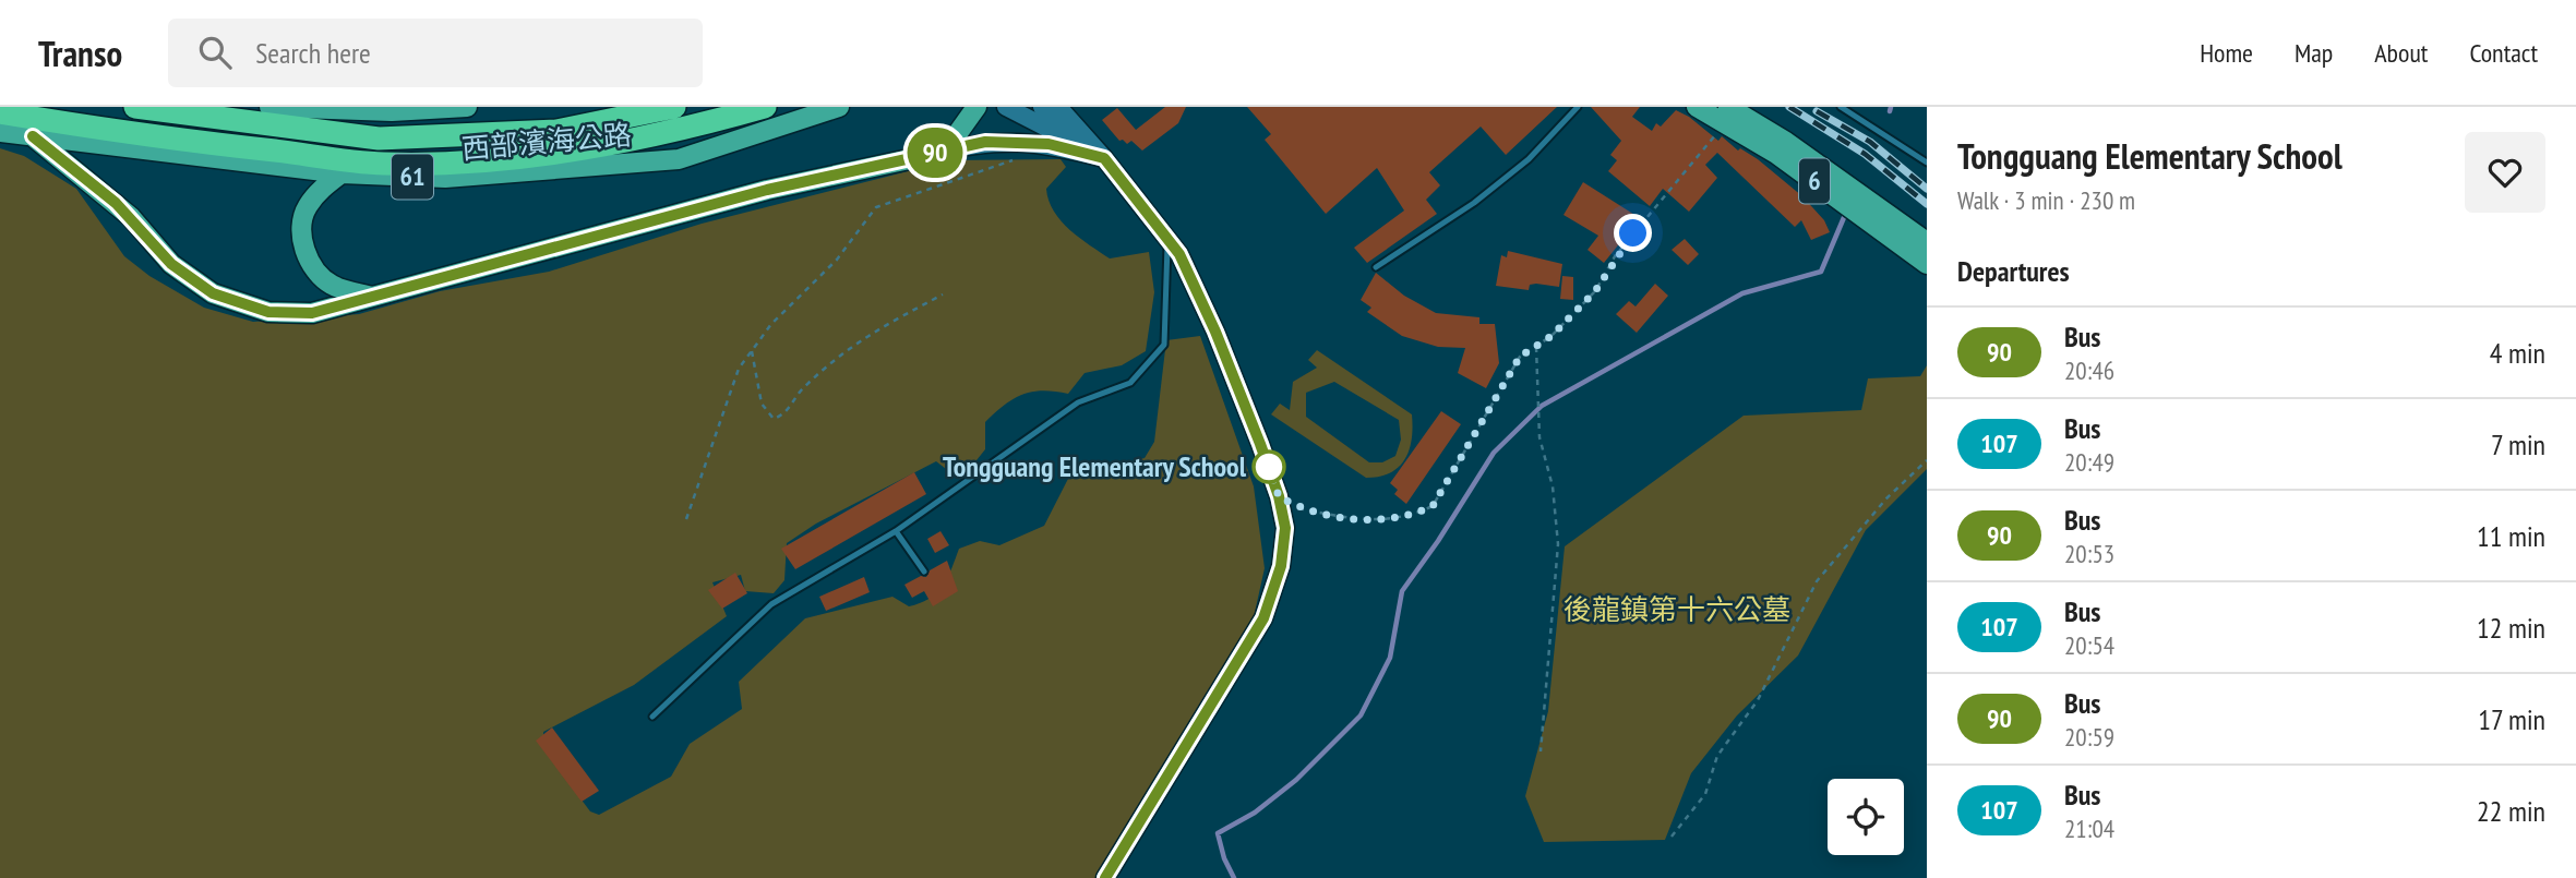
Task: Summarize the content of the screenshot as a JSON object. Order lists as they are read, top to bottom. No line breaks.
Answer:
{"streets":{"highway":["61"],"main road":["西部濱海公路","6"]},"parks":["後龍鎮第十六公墓"],"places":["Tongguang Elementary School"],"lines":["bus line 90"],"page":{"header":"Transo","search":"Search here","nav":["Home","Map","About","Contact"],"on_map":"90","heading":[["Tongguang Elementary School","Walk · 3 min · 230 m"],"Departures"],"list":[{"mark":"90","name":"Bus","note":"20:46","value":"4 min"},{"mark":"107","name":"Bus","note":"20:49","value":"7 min"},{"mark":"90","name":"Bus","note":"20:53","value":"11 min"},{"mark":"107","name":"Bus","note":"20:54","value":"12 min"},{"mark":"90","name":"Bus","note":"20:59","value":"17 min"},{"mark":"107","name":"Bus","note":"21:04","value":"22 min"}]}}
